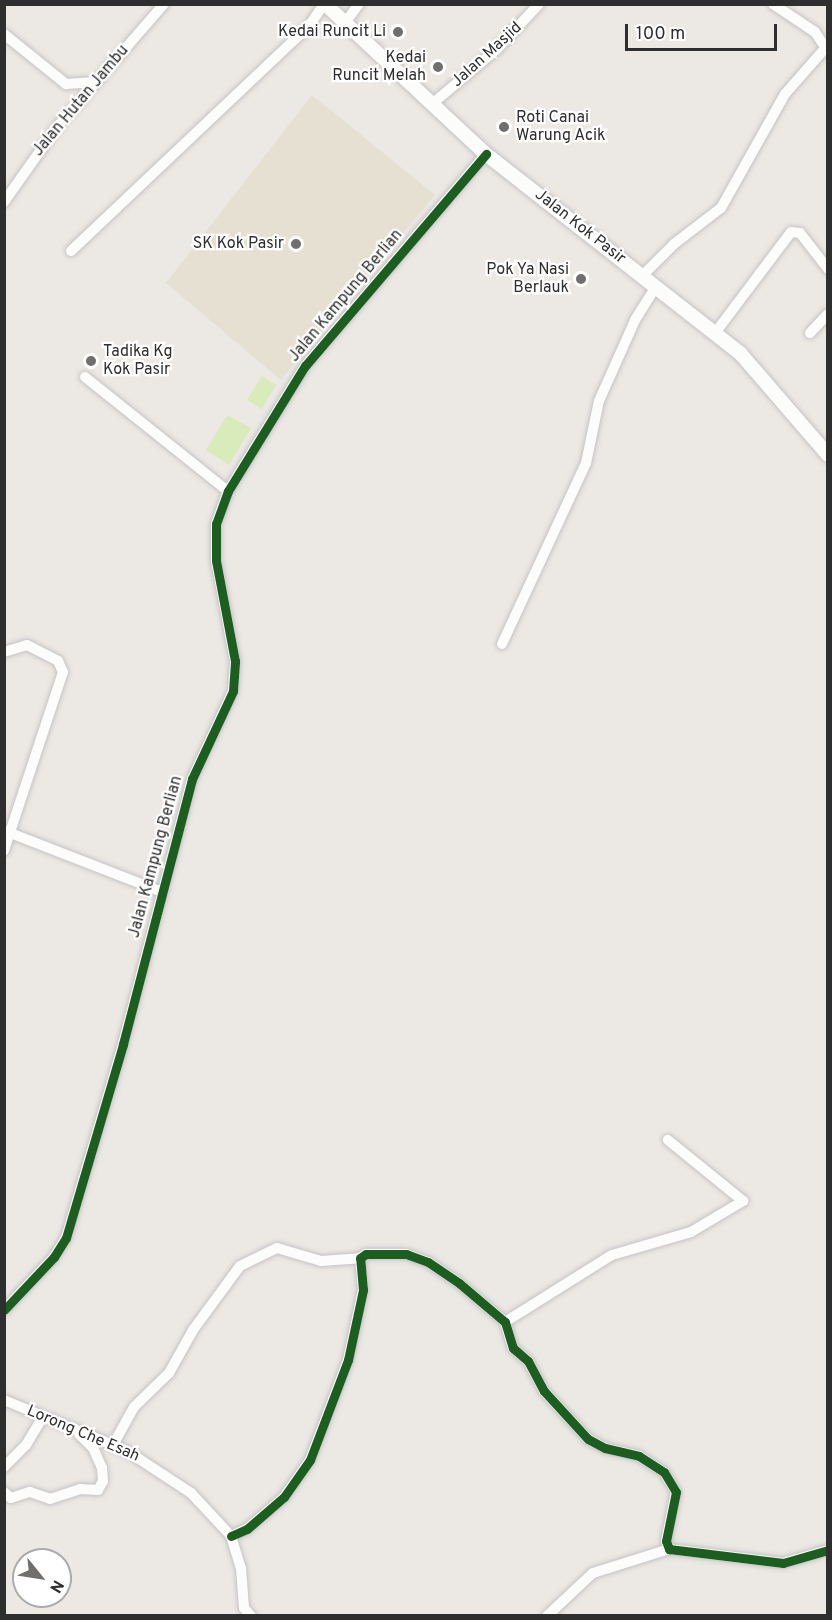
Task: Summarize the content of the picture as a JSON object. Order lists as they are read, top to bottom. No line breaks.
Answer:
{"streets":{"street":["Jalan Masjid","Jalan Hutan Jambu","Jalan Kok Pasir","Jalan Kampung Berlian","Lorong Che Esah"]},"crossings":[["Jalan Masjid","Jalan Kok Pasir"],["Jalan Kok Pasir","Jalan Kampung Berlian"]],"places":["Kedai Runcit Li","Kedai Runcit Melah","Roti Canai Warung Acik","SK Kok Pasir","Pok Ya Nasi Berlauk","Tadika Kg Kok Pasir"],"scale_bar":"100 m","north":"bottom right"}
